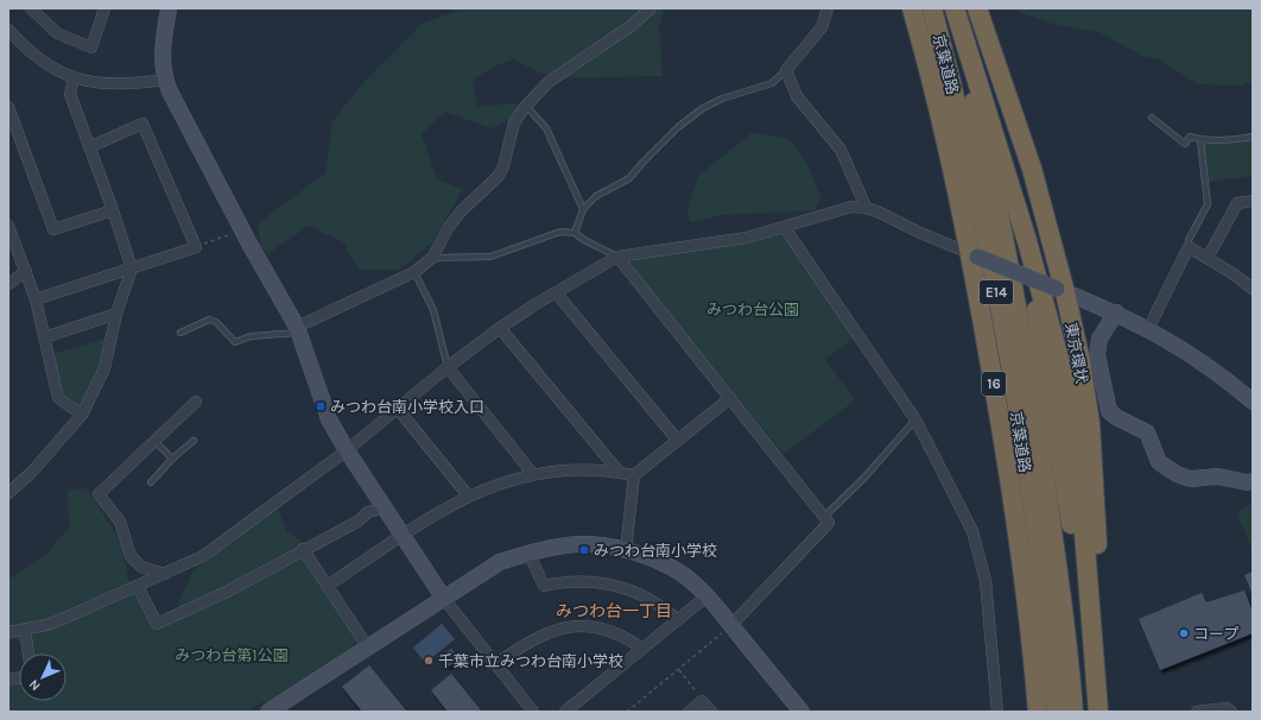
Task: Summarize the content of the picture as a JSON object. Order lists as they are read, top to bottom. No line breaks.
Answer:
{"streets":{"highway":["京葉道路","E14","東京環状","16"]},"districts":["みつわ台一丁目"],"parks":["みつわ台公園","みつわ台第1公園"],"places":{"transit":["みつわ台南小学校入口","みつわ台南小学校"],"other":["コープ","千葉市立みつわ台南小学校"]},"north":"bottom left"}
